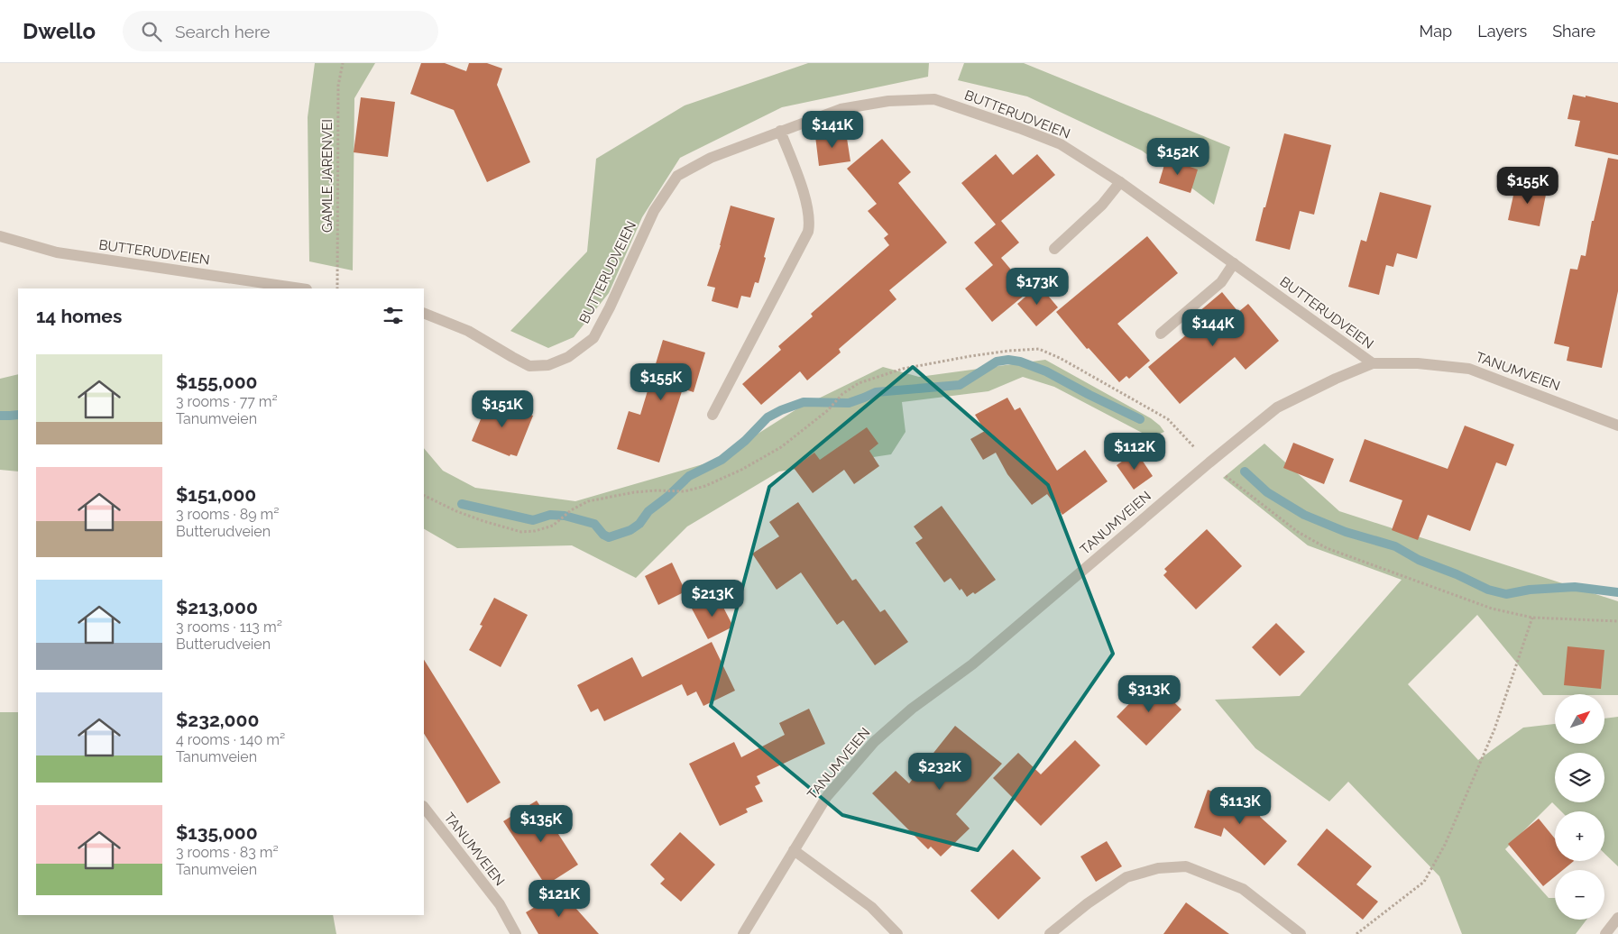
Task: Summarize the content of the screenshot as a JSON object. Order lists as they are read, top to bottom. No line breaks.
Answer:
{"streets":{"street":["BUTTERUDVEIEN","TANUMVEIEN"],"path":["GAMLE JARENVEI"]},"crossings":[["BUTTERUDVEIEN","TANUMVEIEN"]],"north":"top right","page":{"header":"Dwello","search":"Search here","nav":["Map","Layers","Share"],"price":["$141K","$152K","$155K","$173K","$144K","$155K","$151K","$112K","$213K","$313K","$232K","$113K","$135K","$121K"],"heading":"14 homes","list":[{"name":"$155,000","note":"3 rooms · 77 m² · Tanumveien"},{"name":"$151,000","note":"3 rooms · 89 m² · Butterudveien"},{"name":"$213,000","note":"3 rooms · 113 m² · Butterudveien"},{"name":"$232,000","note":"4 rooms · 140 m² · Tanumveien"},{"name":"$135,000","note":"3 rooms · 83 m² · Tanumveien"}],"map_buttons":["+","−"]}}
